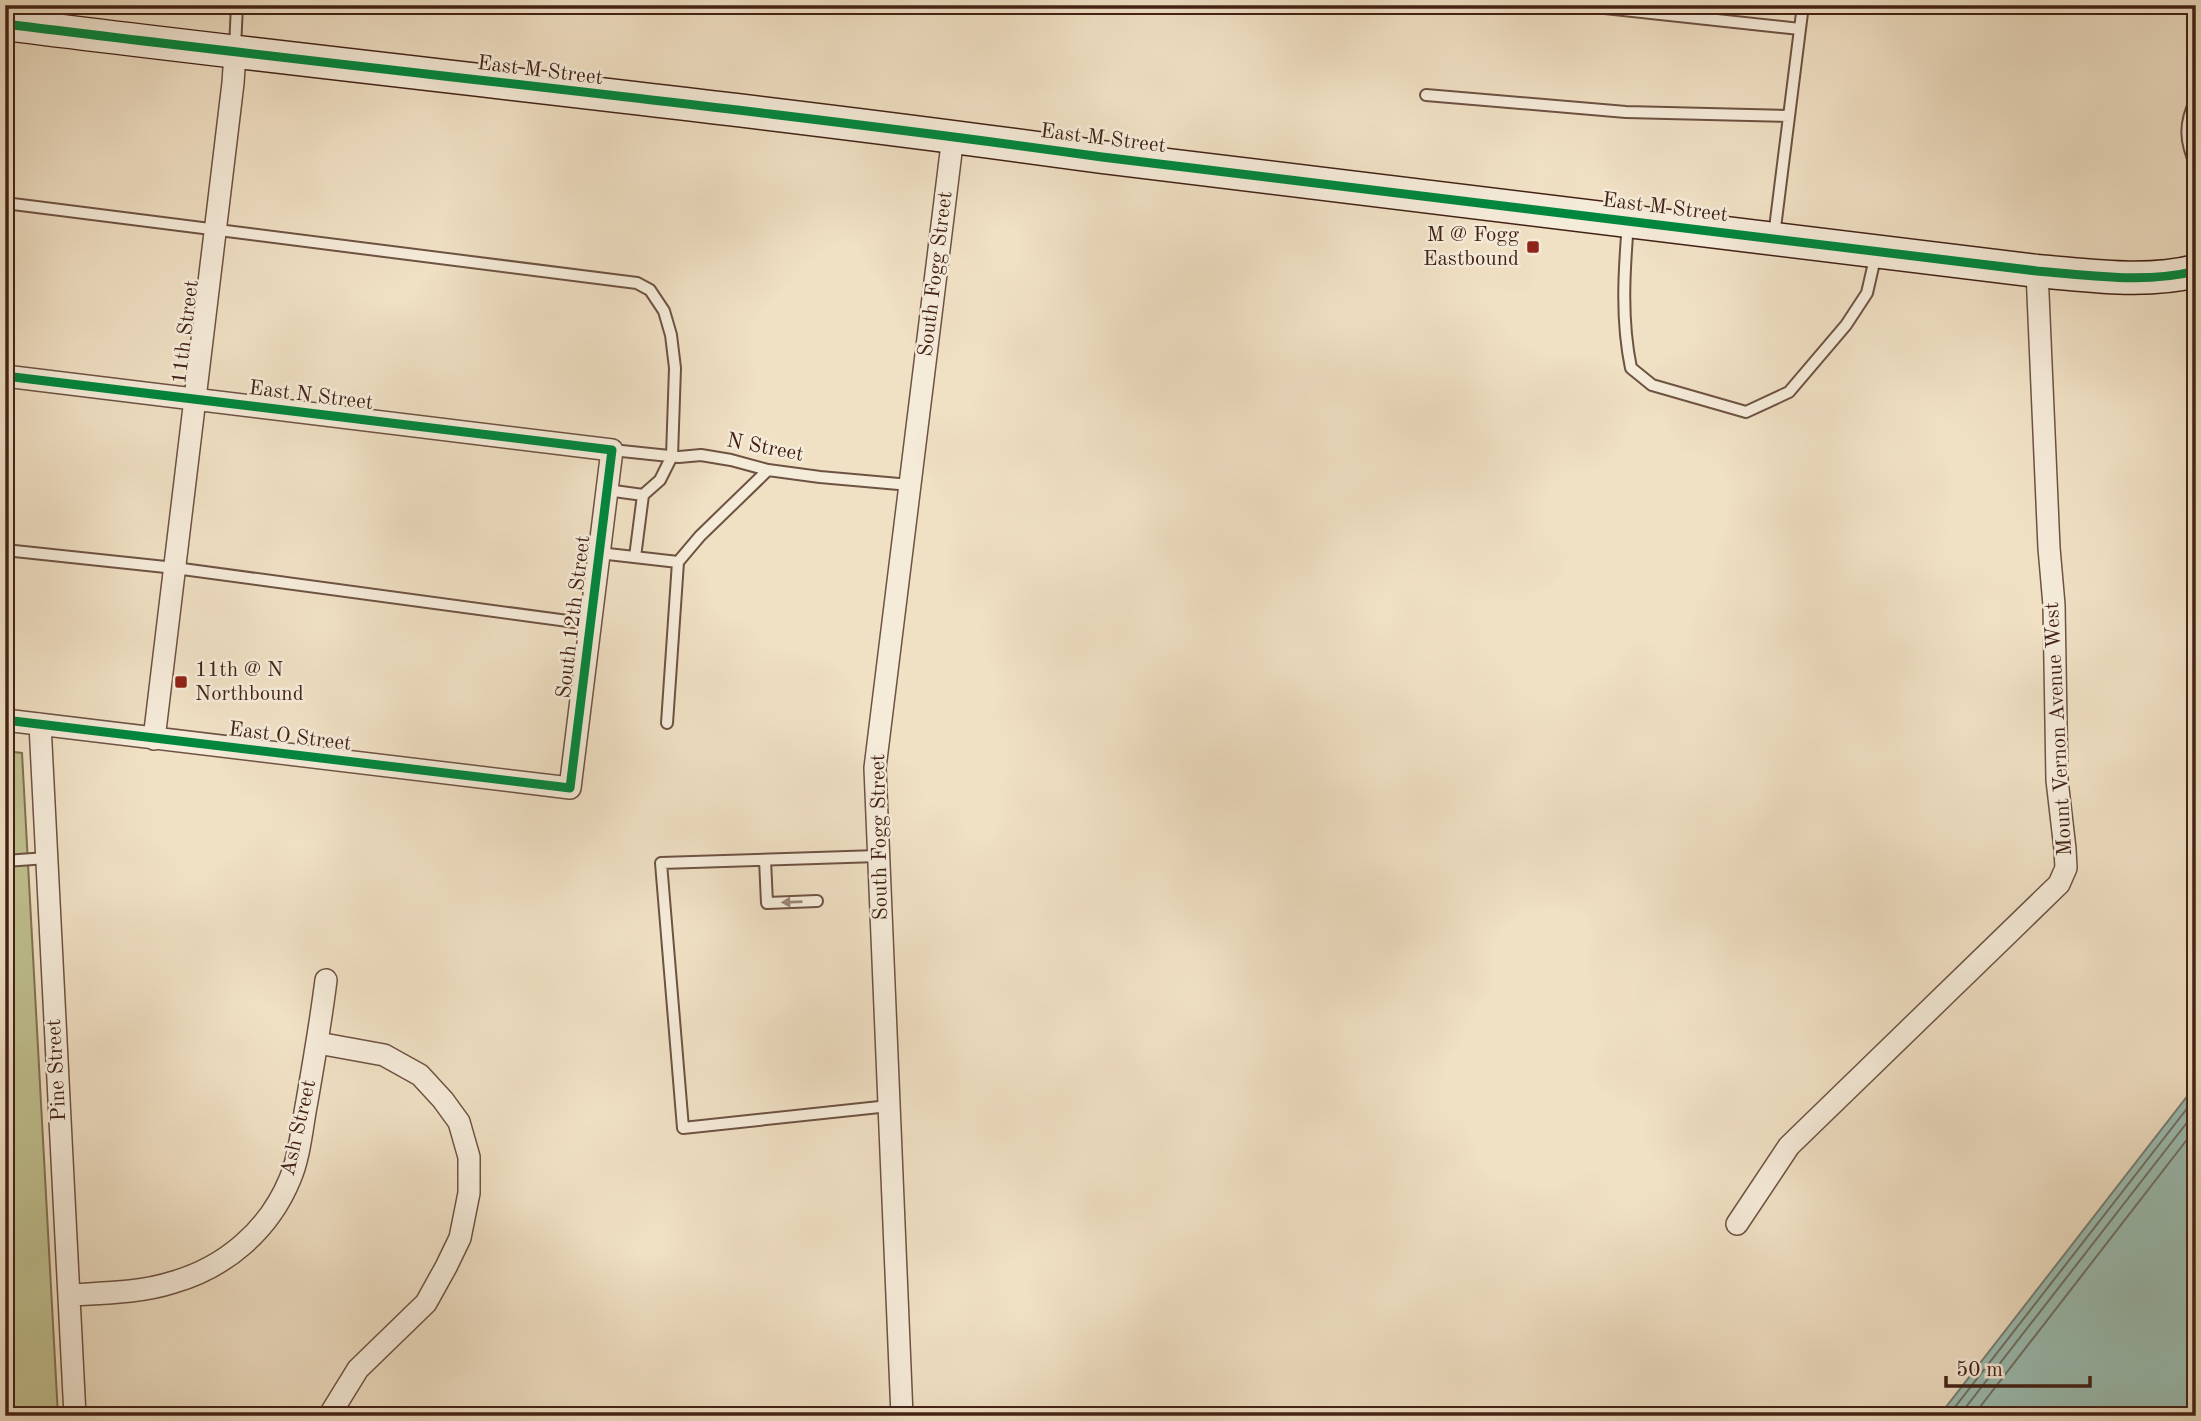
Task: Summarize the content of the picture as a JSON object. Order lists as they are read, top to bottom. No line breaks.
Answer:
{"streets":{"street":["East M Street","South Fogg Street","11th Street","East N Street","South 12th Street","Mount Vernon Avenue West","East O Street","Pine Street","Ash Street"],"lane":["N Street"]},"crossings":[["East M Street","South Fogg Street"],["East M Street","11th Street"],["East M Street","Mount Vernon Avenue West"],["South Fogg Street","N Street"],["11th Street","East N Street"],["11th Street","East O Street"],["East N Street","N Street"],["East N Street","South 12th Street"],["N Street","South 12th Street"],["South 12th Street","East O Street"],["East O Street","Pine Street"],["Pine Street","Ash Street"]],"places":{"transit":["M @ Fogg Eastbound","11th @ N Northbound"]},"scale_bar":"50 m"}
